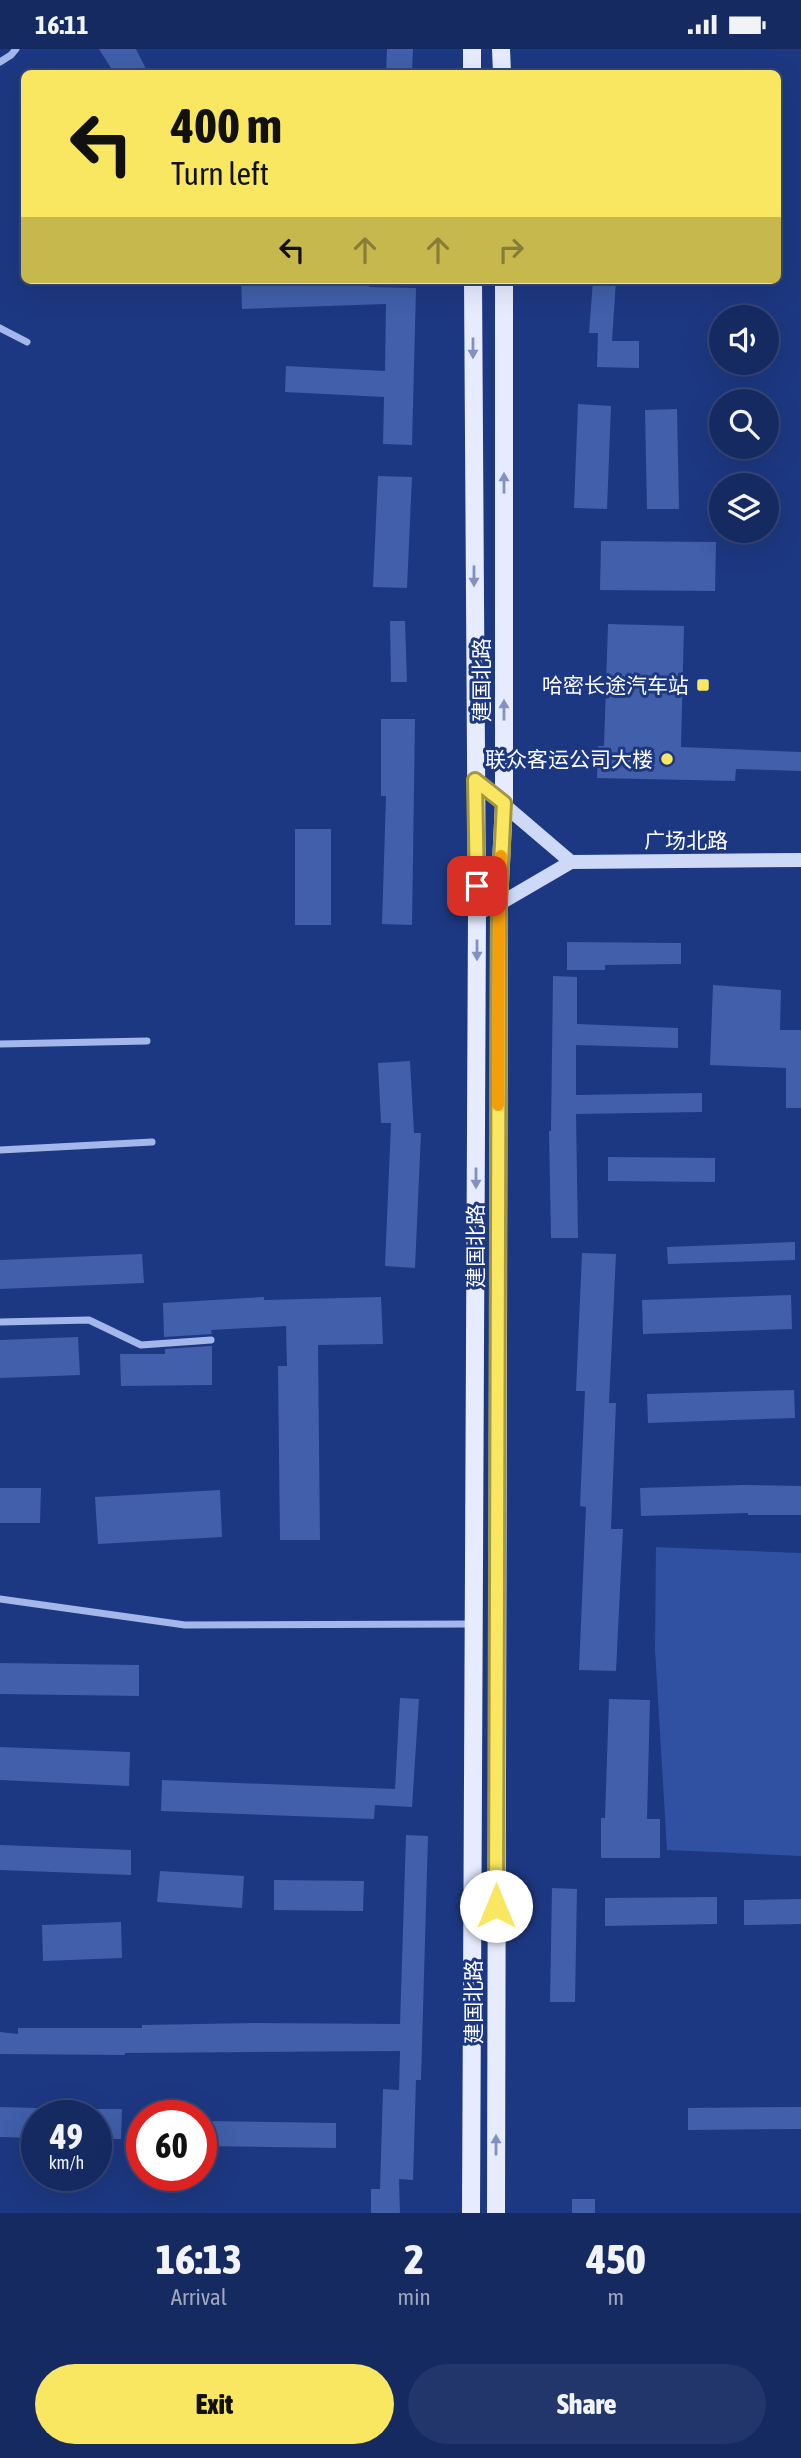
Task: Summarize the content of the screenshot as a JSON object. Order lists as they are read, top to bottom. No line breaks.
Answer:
{"streets":{"main road":["建国北路","广场北路"]},"places":{"transit":["哈密长途汽车站"],"other":["联众客运公司大楼"]},"page":{"status":"16:11","turn":["400 m","Turn left"],"speed":"49 km/h","limit":"60","eta":["16:13","Arrival","2","min","450","m"],"buttons":["Exit","Share"]}}
